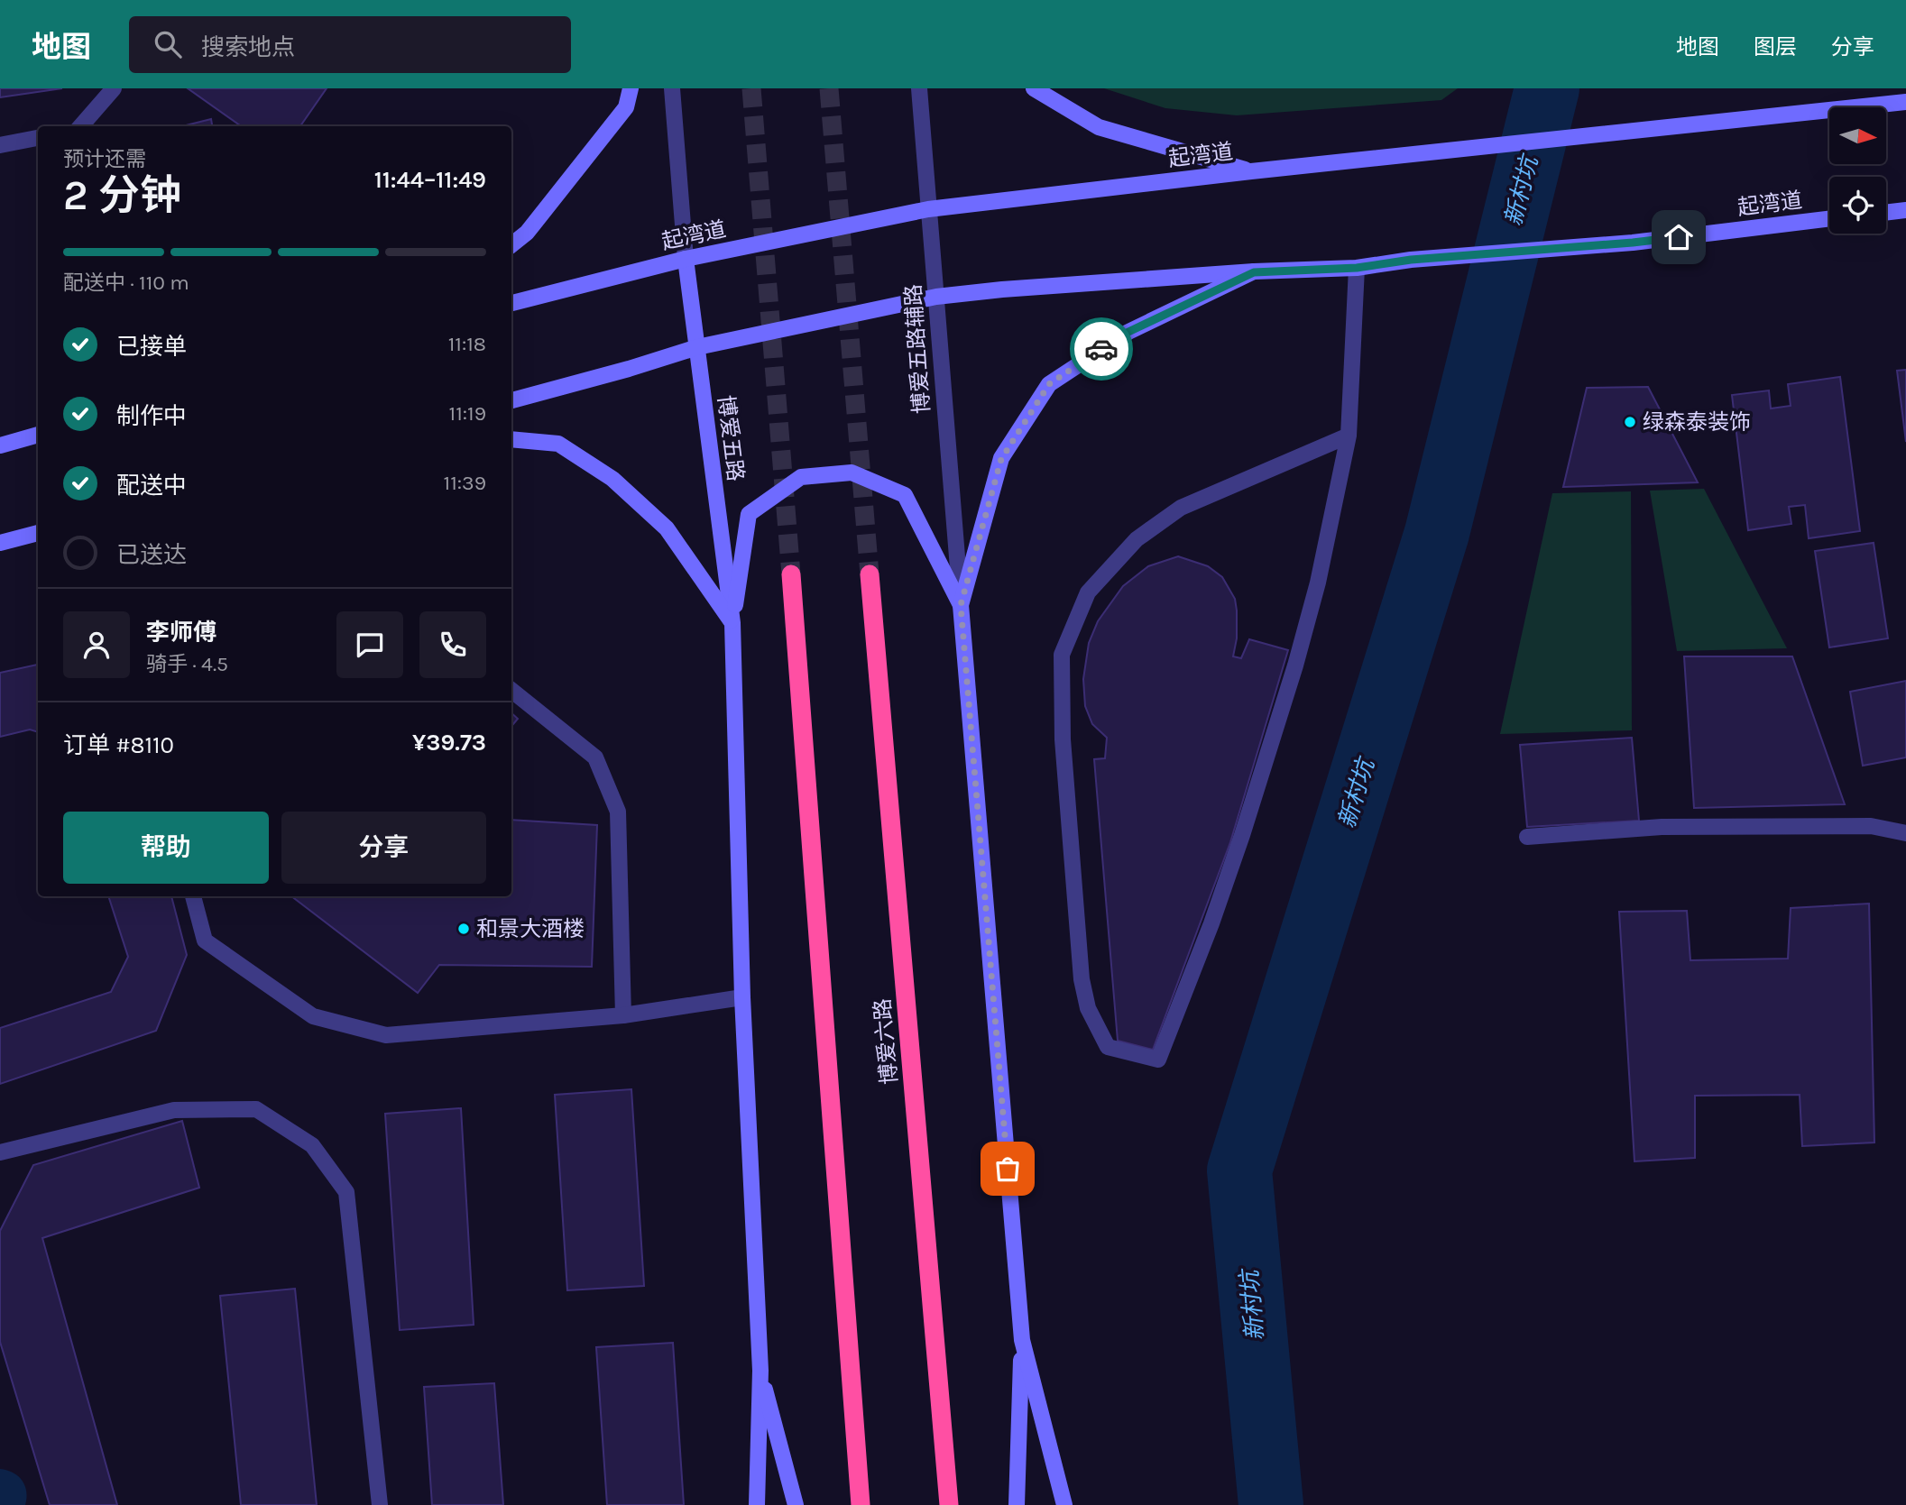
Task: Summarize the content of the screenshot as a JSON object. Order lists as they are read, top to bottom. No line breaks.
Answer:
{"streets":{"highway":["博爱六路"],"main road":["起湾道","博爱五路"],"street":["博爱五路辅路"]},"crossings":[["起湾道","博爱五路辅路"],["起湾道","博爱五路"]],"water":["新村坑"],"places":["绿森泰装饰","和景大酒楼"],"north":"right","page":{"header":"地图","search":"搜索地点","nav":["地图","图层","分享"],"heading":["2 分钟","预计还需","11:44–11:49"],"panel":["李师傅","骑手 · 4.5","订单 #8110","¥39.73"],"bar":"配送中 · 110 m","list":[["已接单","11:18"],["制作中","11:19"],["配送中","11:39"],"已送达"],"buttons":["帮助","分享"]}}
